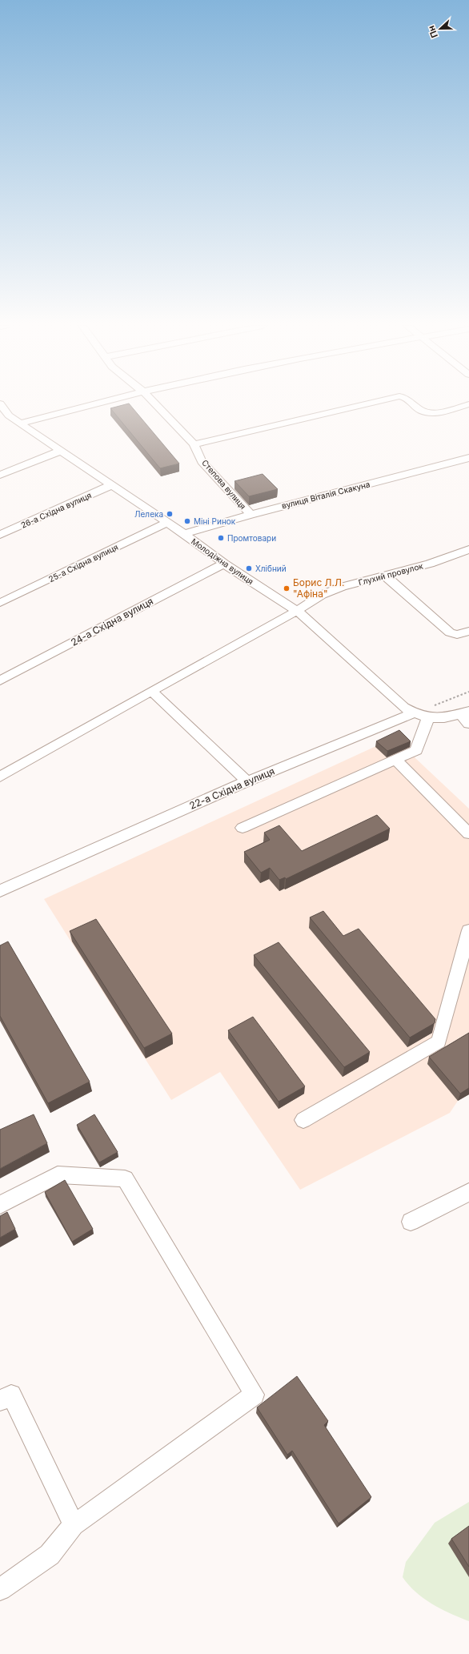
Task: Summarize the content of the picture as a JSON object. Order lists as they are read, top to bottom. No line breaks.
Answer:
{"streets":{"street":["Степова вулиця","вулиця Віталія Скакуна","26-а Східна вулиця","Молодіжна вулиця","25-а Східна вулиця","Глухий провулок","24-а Східна вулиця","22-а Східна вулиця"]},"crossings":[["Степова вулиця","вулиця Віталія Скакуна"],["вулиця Віталія Скакуна","Молодіжна вулиця"],["26-а Східна вулиця","Молодіжна вулиця"],["Молодіжна вулиця","25-а Східна вулиця"],["Молодіжна вулиця","Глухий провулок"],["Молодіжна вулиця","24-а Східна вулиця"],["Молодіжна вулиця","22-а Східна вулиця"]],"places":["Лелека","Міні Ринок","Промтовари","Хлібний","Борис Л.Л. \"Афіна\""],"north":"left"}
